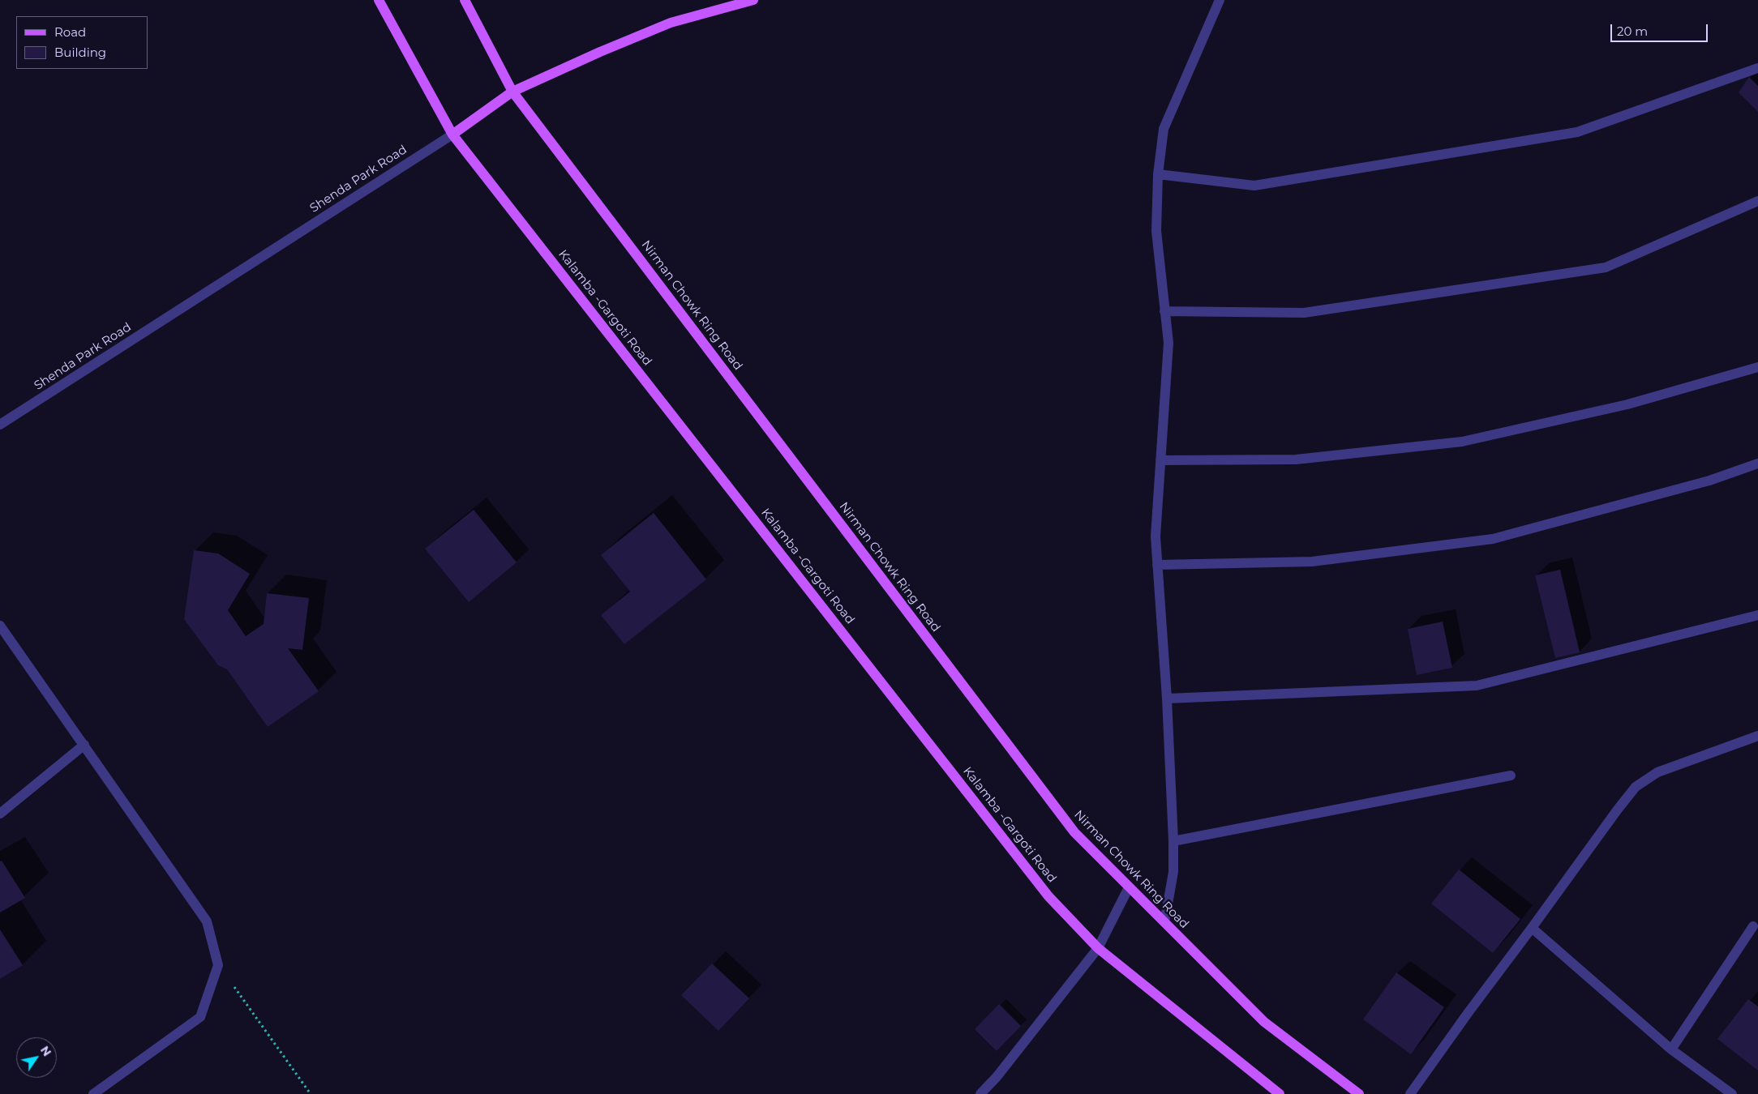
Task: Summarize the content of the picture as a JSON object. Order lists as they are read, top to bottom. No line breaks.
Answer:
{"streets":{"main road":["Shenda Park Road","Nirman Chowk Ring Road","Kalamba -Gargoti Road"]},"crossings":[["Shenda Park Road","Nirman Chowk Ring Road"],["Shenda Park Road","Kalamba -Gargoti Road"]],"legend":["Road","Building"],"scale_bar":"20 m","north":"top right"}
